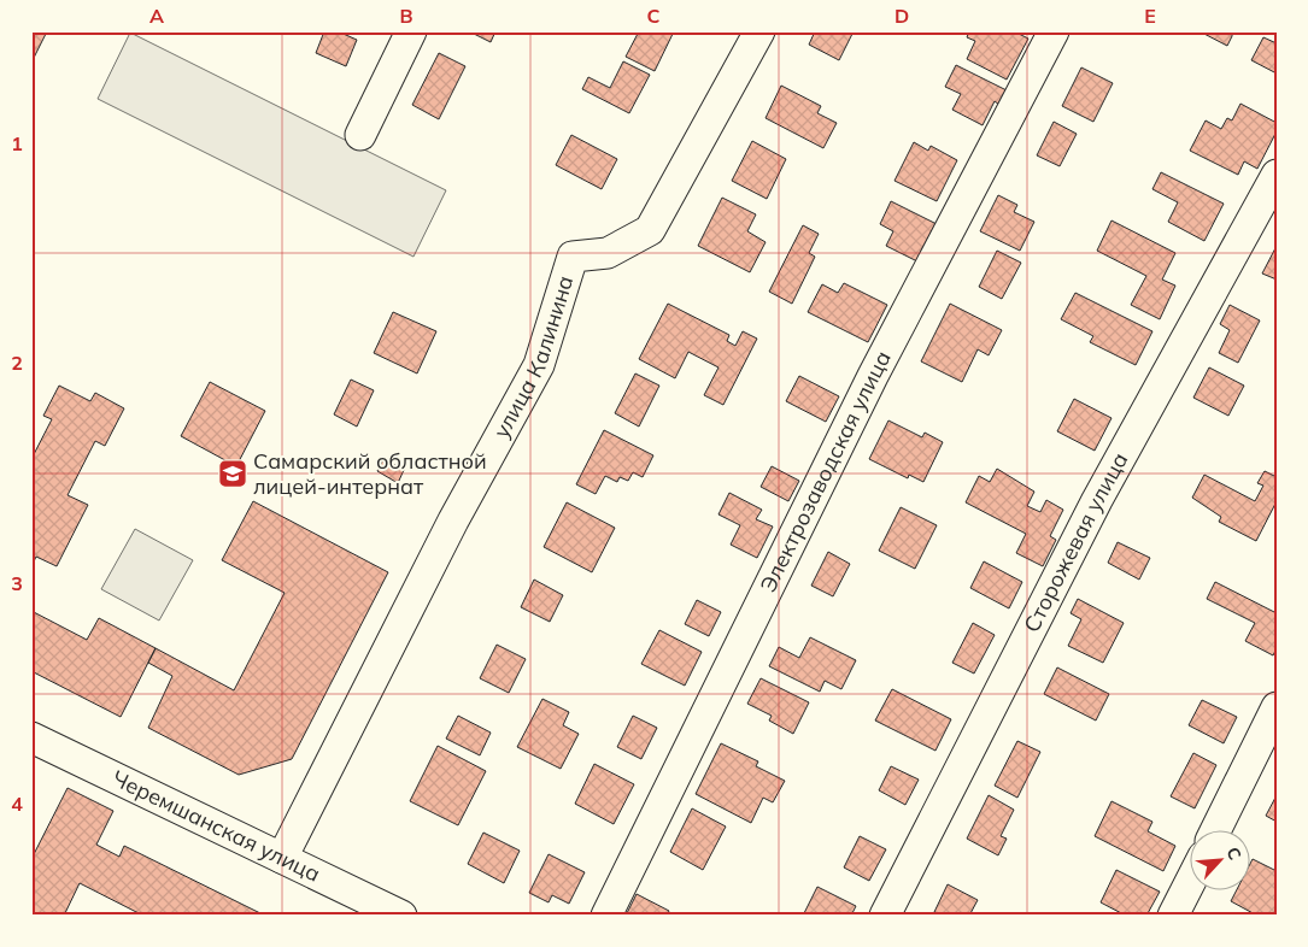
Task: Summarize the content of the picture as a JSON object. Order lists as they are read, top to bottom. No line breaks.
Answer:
{"streets":{"street":["улица Калинина","Электрозаводская улица","Сторожевая улица","Черемшанская улица"]},"crossings":[["улица Калинина","Черемшанская улица"]],"places":{"school or university":["Самарский областной лицей-интернат"]},"north":"top right","grid":{"columns":["A","B","C","D","E"],"rows":["1","2","3","4"]}}
